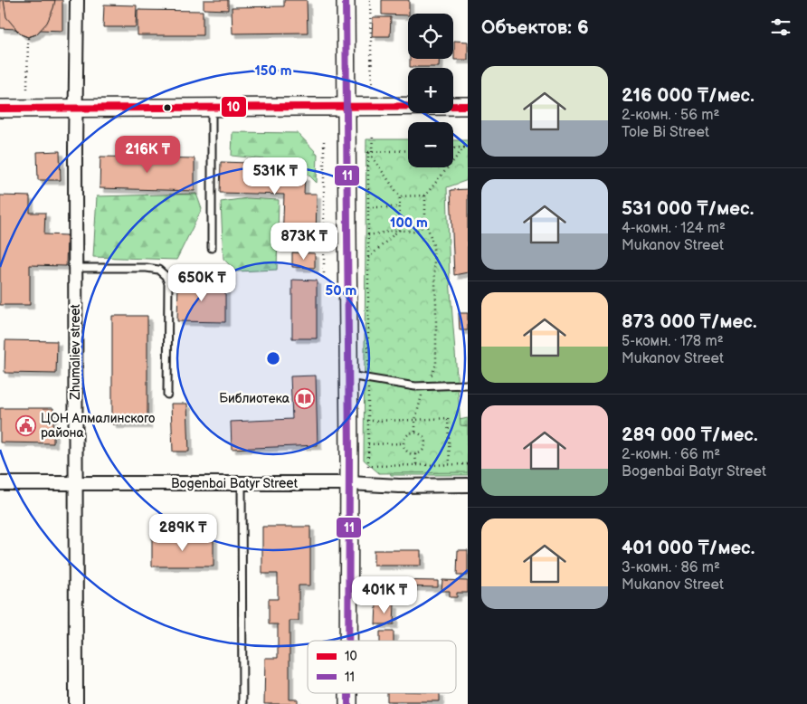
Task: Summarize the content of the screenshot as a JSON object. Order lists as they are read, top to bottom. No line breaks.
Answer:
{"streets":{"street":["Zhumaliev street","Bogenbai Batyr Street"]},"crossings":[["Zhumaliev street","Bogenbai Batyr Street"]],"places":{"library":["Библиотека"],"public building":["ЦОН Алмалинского района"]},"lines":["transit line 11","transit line 10"],"legend":["10","11"],"page":{"heading":"Объектов: 6","map_buttons":["+","−"],"list":[{"name":"216 000 ₸/мес.","note":"2-комн. · 56 m² · Tole Bi Street"},{"name":"531 000 ₸/мес.","note":"4-комн. · 124 m² · Mukanov Street"},{"name":"873 000 ₸/мес.","note":"5-комн. · 178 m² · Mukanov Street"},{"name":"289 000 ₸/мес.","note":"2-комн. · 66 m² · Bogenbai Batyr Street"},{"name":"401 000 ₸/мес.","note":"3-комн. · 86 m² · Mukanov Street"}],"price":["216K ₸","531K ₸","873K ₸","650K ₸","289K ₸","401K ₸"]},"rings":["150 m","100 m","50 m"]}
